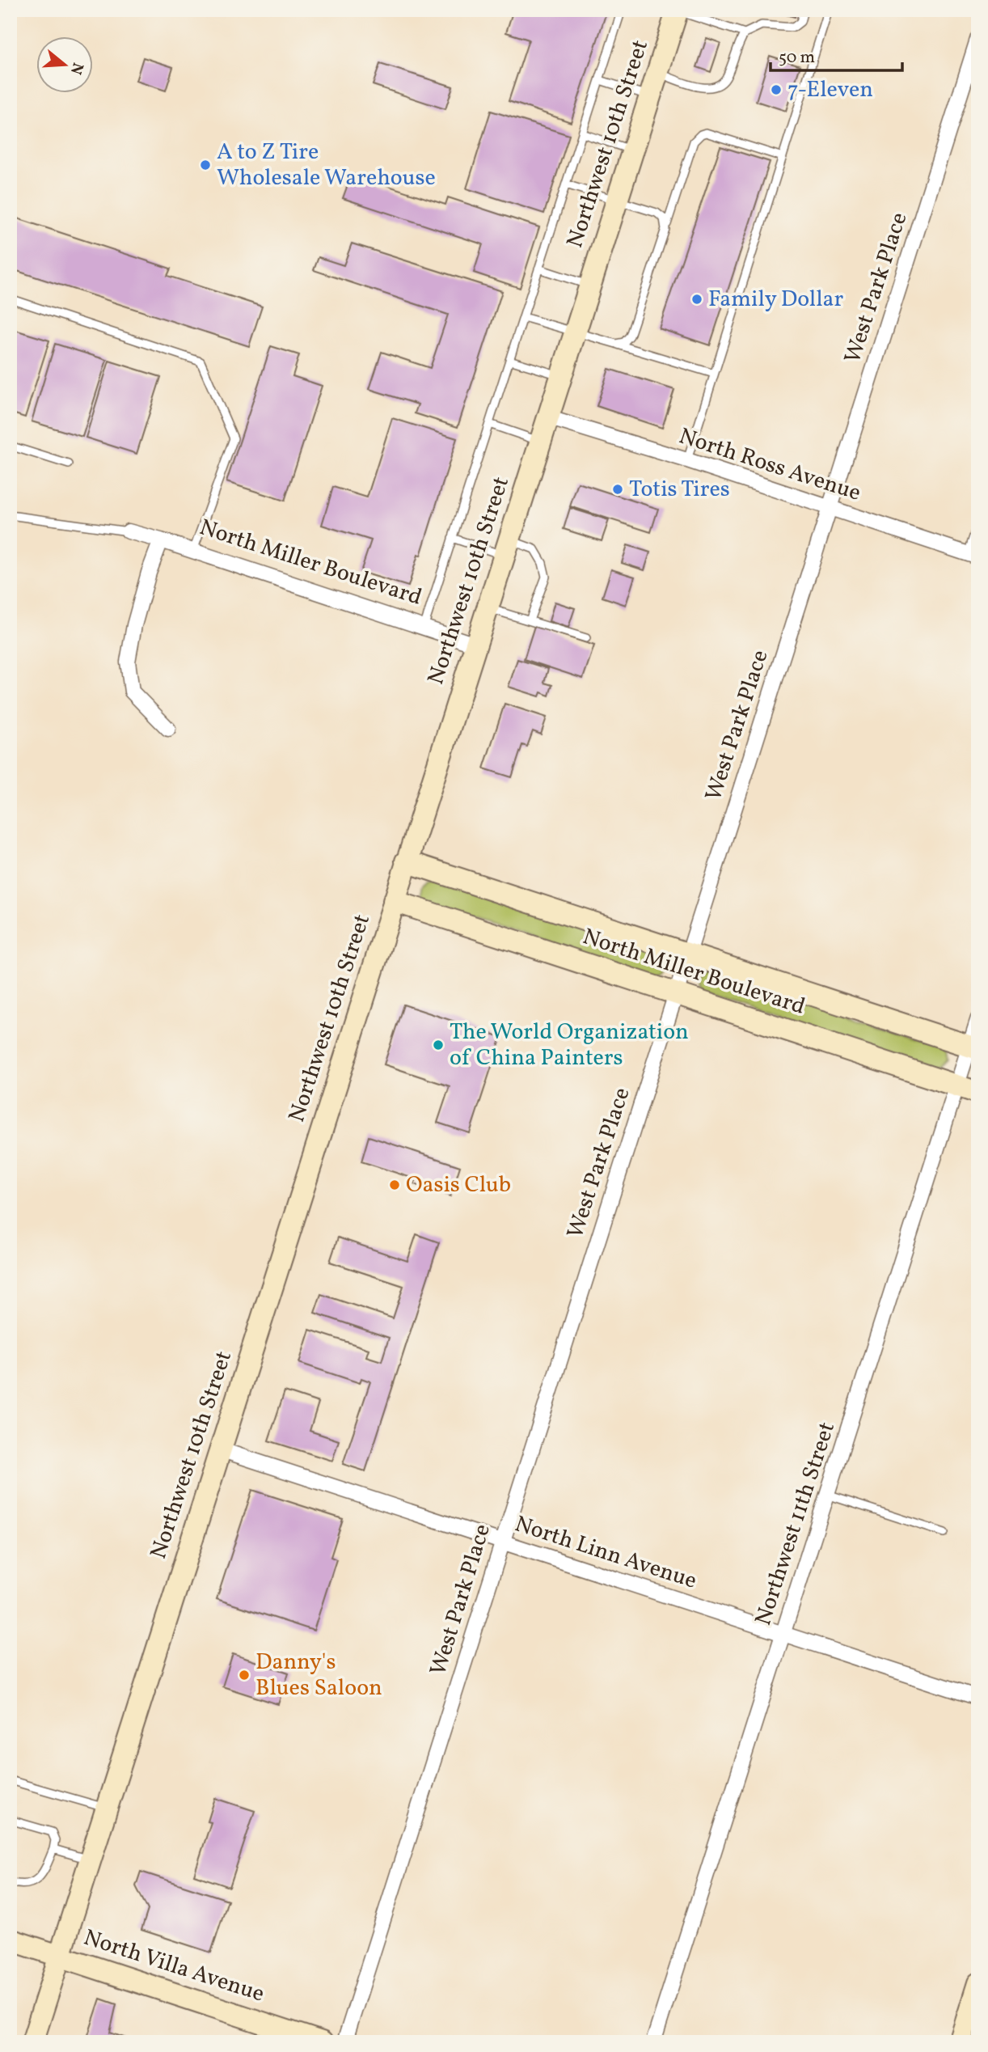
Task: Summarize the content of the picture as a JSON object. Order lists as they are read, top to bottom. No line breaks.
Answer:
{"streets":{"main road":["Northwest 10th Street","North Miller Boulevard","North Villa Avenue"],"street":["West Park Place","North Ross Avenue","Northwest 11th Street","North Linn Avenue"]},"crossings":[["Northwest 10th Street","North Ross Avenue"],["Northwest 10th Street","North Miller Boulevard"],["Northwest 10th Street","North Linn Avenue"],["Northwest 10th Street","North Villa Avenue"],["West Park Place","North Ross Avenue"],["West Park Place","North Miller Boulevard"],["West Park Place","North Linn Avenue"],["North Miller Boulevard","Northwest 11th Street"],["Northwest 11th Street","North Linn Avenue"]],"places":["7-Eleven","A to Z Tire Wholesale Warehouse","Family Dollar","Totis Tires","The World Organization of China Painters","Oasis Club","Danny's Blues Saloon"],"scale_bar":"50 m","north":"right"}
